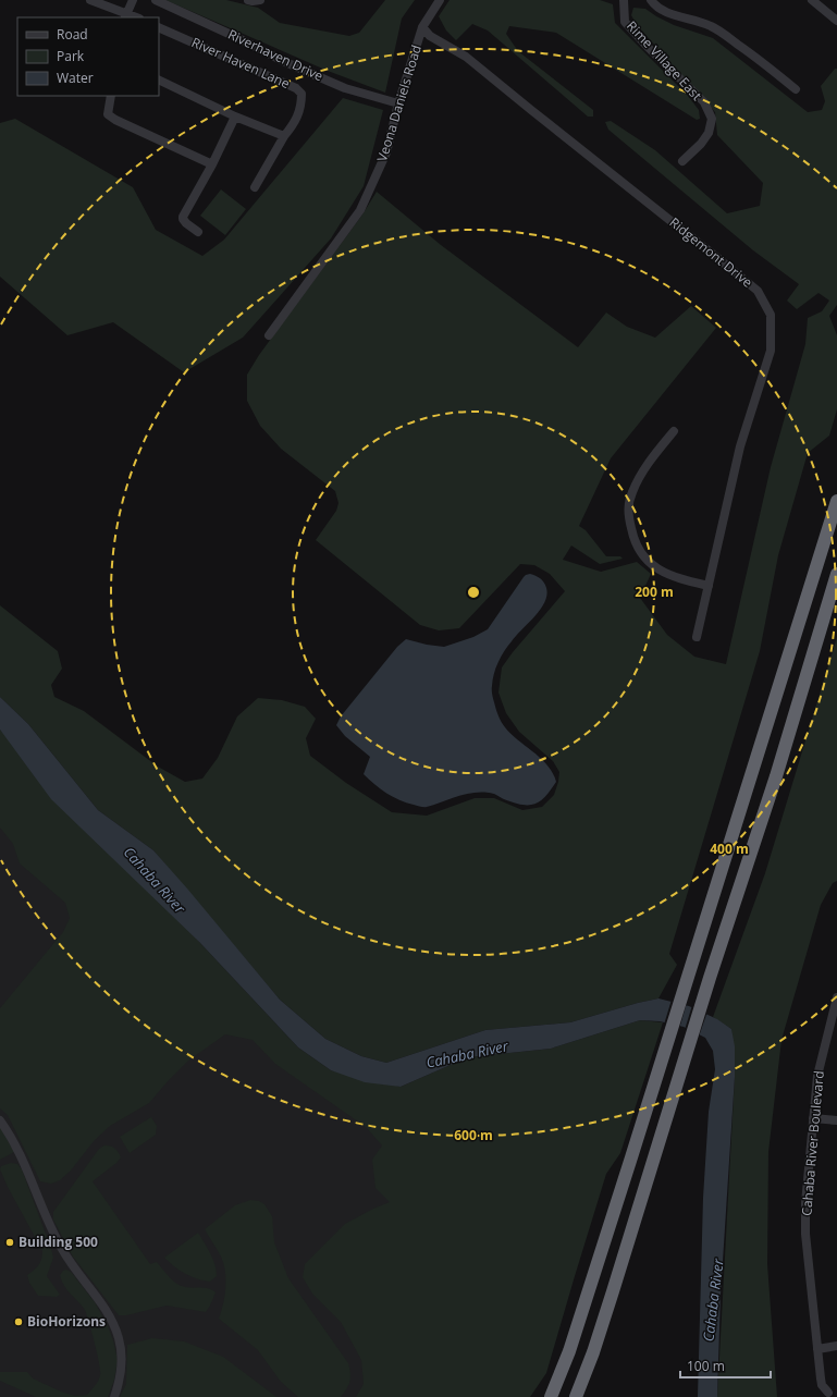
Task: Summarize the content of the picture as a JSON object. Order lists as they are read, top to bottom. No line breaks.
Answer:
{"streets":{"street":["Riverhaven Drive","Rime Village East","River Haven Lane","Veona Daniels Road","Ridgemont Drive","Cahaba River Boulevard"]},"crossings":[["Riverhaven Drive","Veona Daniels Road"],["Veona Daniels Road","Ridgemont Drive"]],"water":["Cahaba River"],"places":["Building 500","BioHorizons"],"legend":["Road","Park","Water"],"scale_bar":"100 m","rings":["200 m","400 m","600 m"]}
